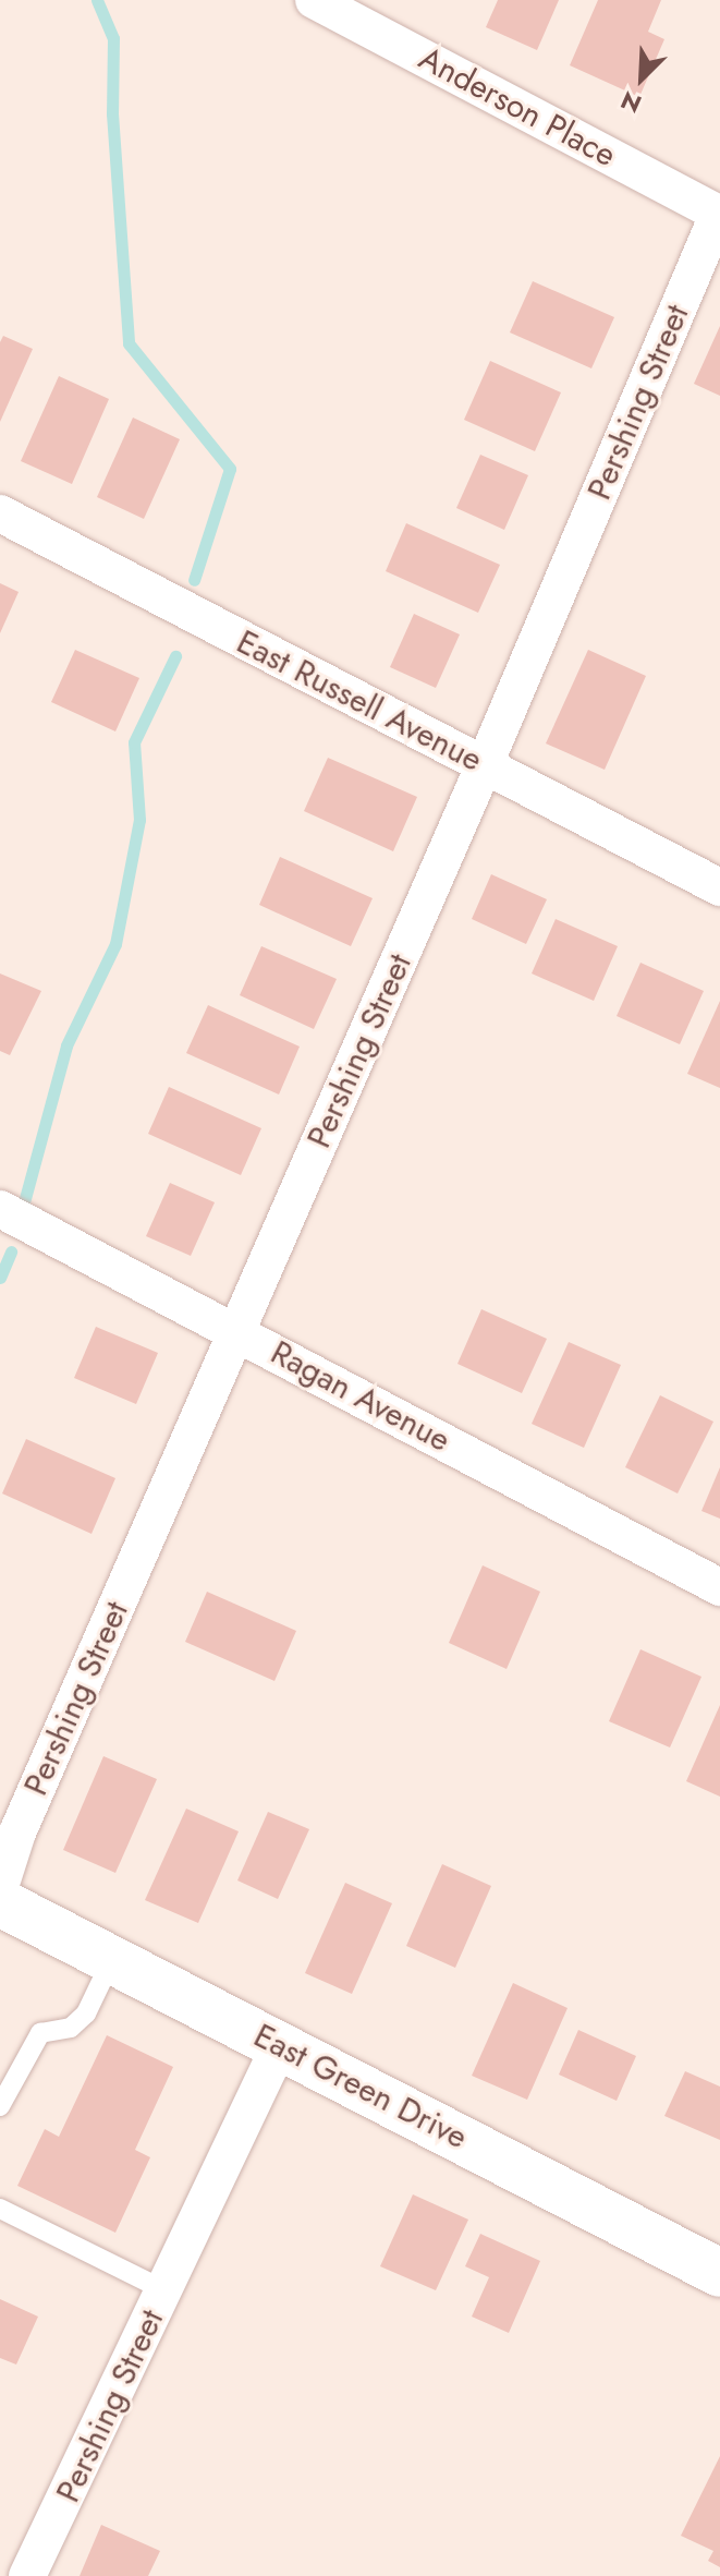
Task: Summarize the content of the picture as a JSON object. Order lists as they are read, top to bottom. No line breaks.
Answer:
{"streets":{"main road":["East Green Drive"],"street":["Anderson Place","Pershing Street","East Russell Avenue","Ragan Avenue"]},"crossings":[["Anderson Place","Pershing Street"],["Pershing Street","East Russell Avenue"],["Pershing Street","Ragan Avenue"],["Pershing Street","East Green Drive"]],"north":"bottom left"}
